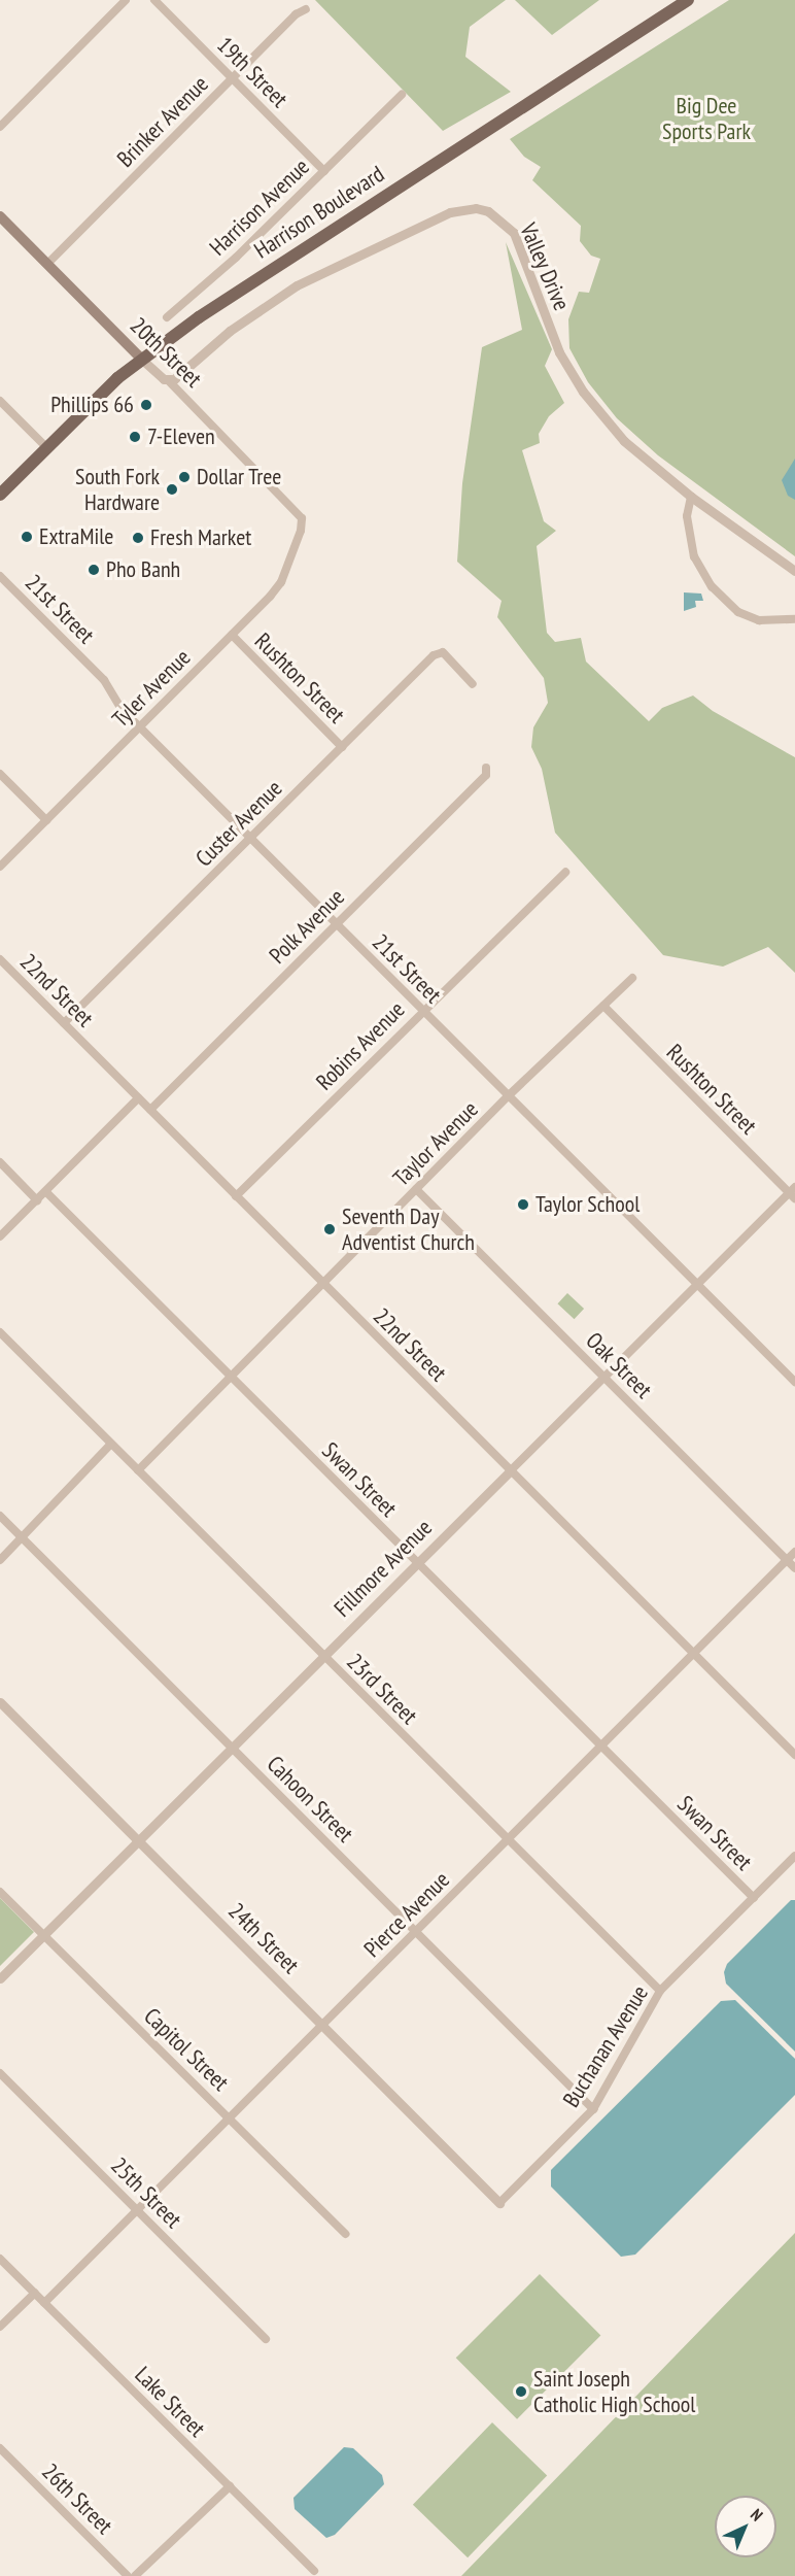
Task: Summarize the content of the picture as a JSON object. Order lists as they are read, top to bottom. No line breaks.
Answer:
{"streets":{"main road":["Harrison Boulevard","20th Street"],"street":["19th Street","Brinker Avenue","Harrison Avenue","Valley Drive","21st Street","Rushton Street","Tyler Avenue","Custer Avenue","Polk Avenue","22nd Street","Robins Avenue","Taylor Avenue","Oak Street","Swan Street","Fillmore Avenue","23rd Street","Cahoon Street","Pierce Avenue","24th Street","Buchanan Avenue","Capitol Street","25th Street","Lake Street","26th Street"]},"crossings":[["19th Street","Brinker Avenue"],["19th Street","Harrison Avenue"],["Brinker Avenue","20th Street"],["Harrison Boulevard","20th Street"],["Valley Drive","20th Street"],["20th Street","Tyler Avenue"],["21st Street","Tyler Avenue"],["21st Street","Custer Avenue"],["21st Street","Polk Avenue"],["21st Street","Robins Avenue"],["21st Street","Taylor Avenue"],["21st Street","Fillmore Avenue"],["Rushton Street","Tyler Avenue"],["Rushton Street","Custer Avenue"],["Rushton Street","Taylor Avenue"],["Rushton Street","Fillmore Avenue"],["Custer Avenue","22nd Street"],["Polk Avenue","22nd Street"],["22nd Street","Robins Avenue"],["22nd Street","Taylor Avenue"],["22nd Street","Fillmore Avenue"],["22nd Street","Pierce Avenue"],["Taylor Avenue","Oak Street"],["Taylor Avenue","Swan Street"],["Taylor Avenue","23rd Street"],["Oak Street","Fillmore Avenue"],["Oak Street","Pierce Avenue"],["Swan Street","Fillmore Avenue"],["Swan Street","Pierce Avenue"],["Swan Street","Buchanan Avenue"],["Fillmore Avenue","23rd Street"],["Fillmore Avenue","Cahoon Street"],["Fillmore Avenue","24th Street"],["Fillmore Avenue","Capitol Street"],["23rd Street","Pierce Avenue"],["23rd Street","Buchanan Avenue"],["Cahoon Street","Pierce Avenue"],["Cahoon Street","Buchanan Avenue"],["Pierce Avenue","24th Street"],["Pierce Avenue","Capitol Street"],["Pierce Avenue","25th Street"],["Pierce Avenue","Lake Street"],["24th Street","Buchanan Avenue"]],"parks":["Big Dee Sports Park"],"places":["Phillips 66","7-Eleven","Dollar Tree","South Fork Hardware","ExtraMile","Fresh Market","Pho Banh","Taylor School","Seventh Day Adventist Church","Saint Joseph Catholic High School"],"north":"top right"}
